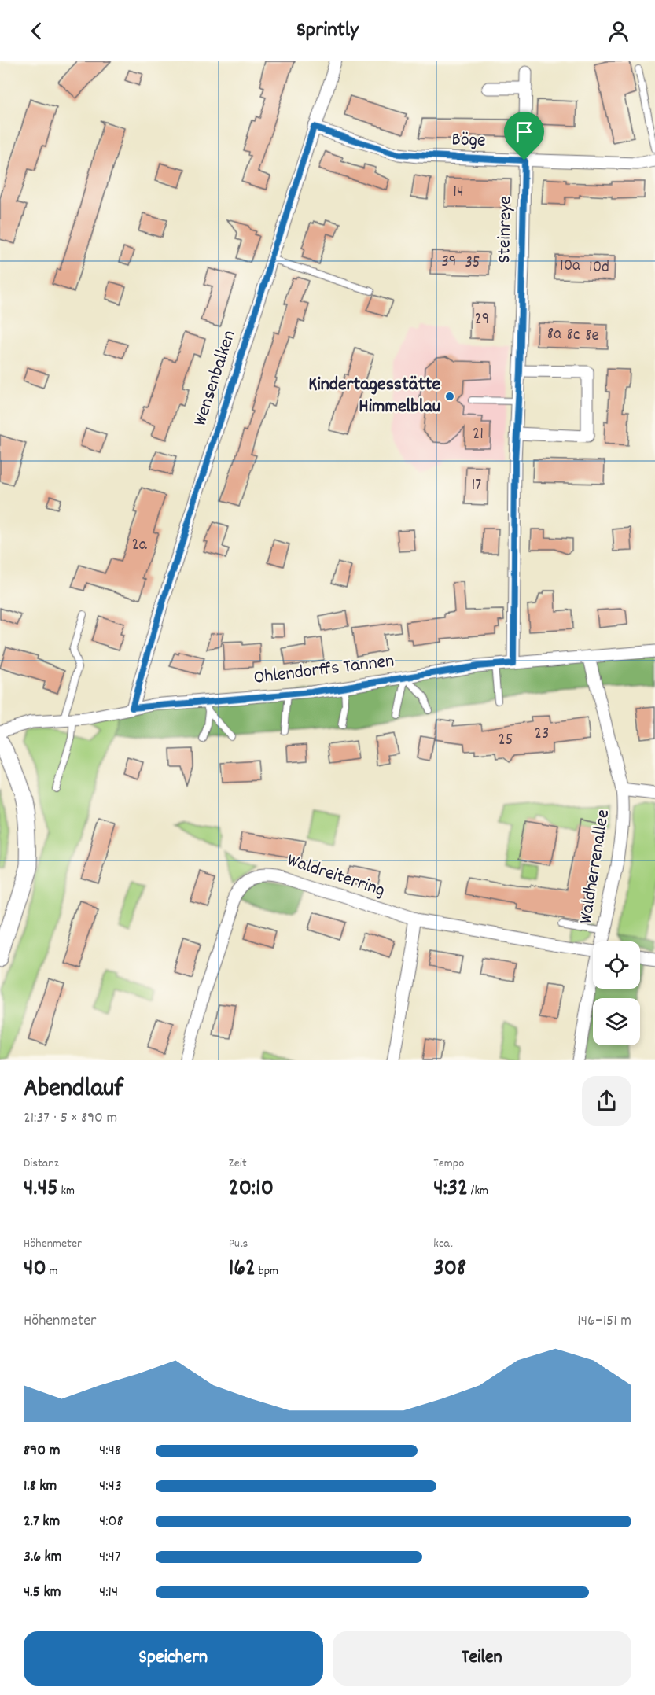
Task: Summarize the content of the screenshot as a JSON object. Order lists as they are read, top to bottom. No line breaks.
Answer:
{"streets":{"street":["Böge","Steinreye","Wensenbalken","Ohlendorffs Tannen","Waldherrenallee","Waldreiterring"]},"crossings":[["Böge","Steinreye"],["Böge","Wensenbalken"],["Steinreye","Ohlendorffs Tannen"],["Wensenbalken","Ohlendorffs Tannen"],["Ohlendorffs Tannen","Waldherrenallee"]],"places":["Kindertagesstätte Himmelblau"],"house_numbers":["14","39","35","10a","10d","29","8a","8c","8e","21","17","2a","23","25"],"page":{"header":"Sprintly","heading":["Abendlauf","21:37 · 5 × 890 m"],"stats":[["Distanz","4.45 km"],["Zeit","20:10"],["Tempo","4:32 /km"],["Höhenmeter","40 m"],["Puls","162 bpm"],["kcal","308"]],"chart":["Höhenmeter","146–151 m"],"list":[{"name":"890 m","note":"4:48"},{"name":"1.8 km","note":"4:43"},{"name":"2.7 km","note":"4:08"},{"name":"3.6 km","note":"4:47"},{"name":"4.5 km","note":"4:14"}],"buttons":["Speichern","Teilen"]}}
